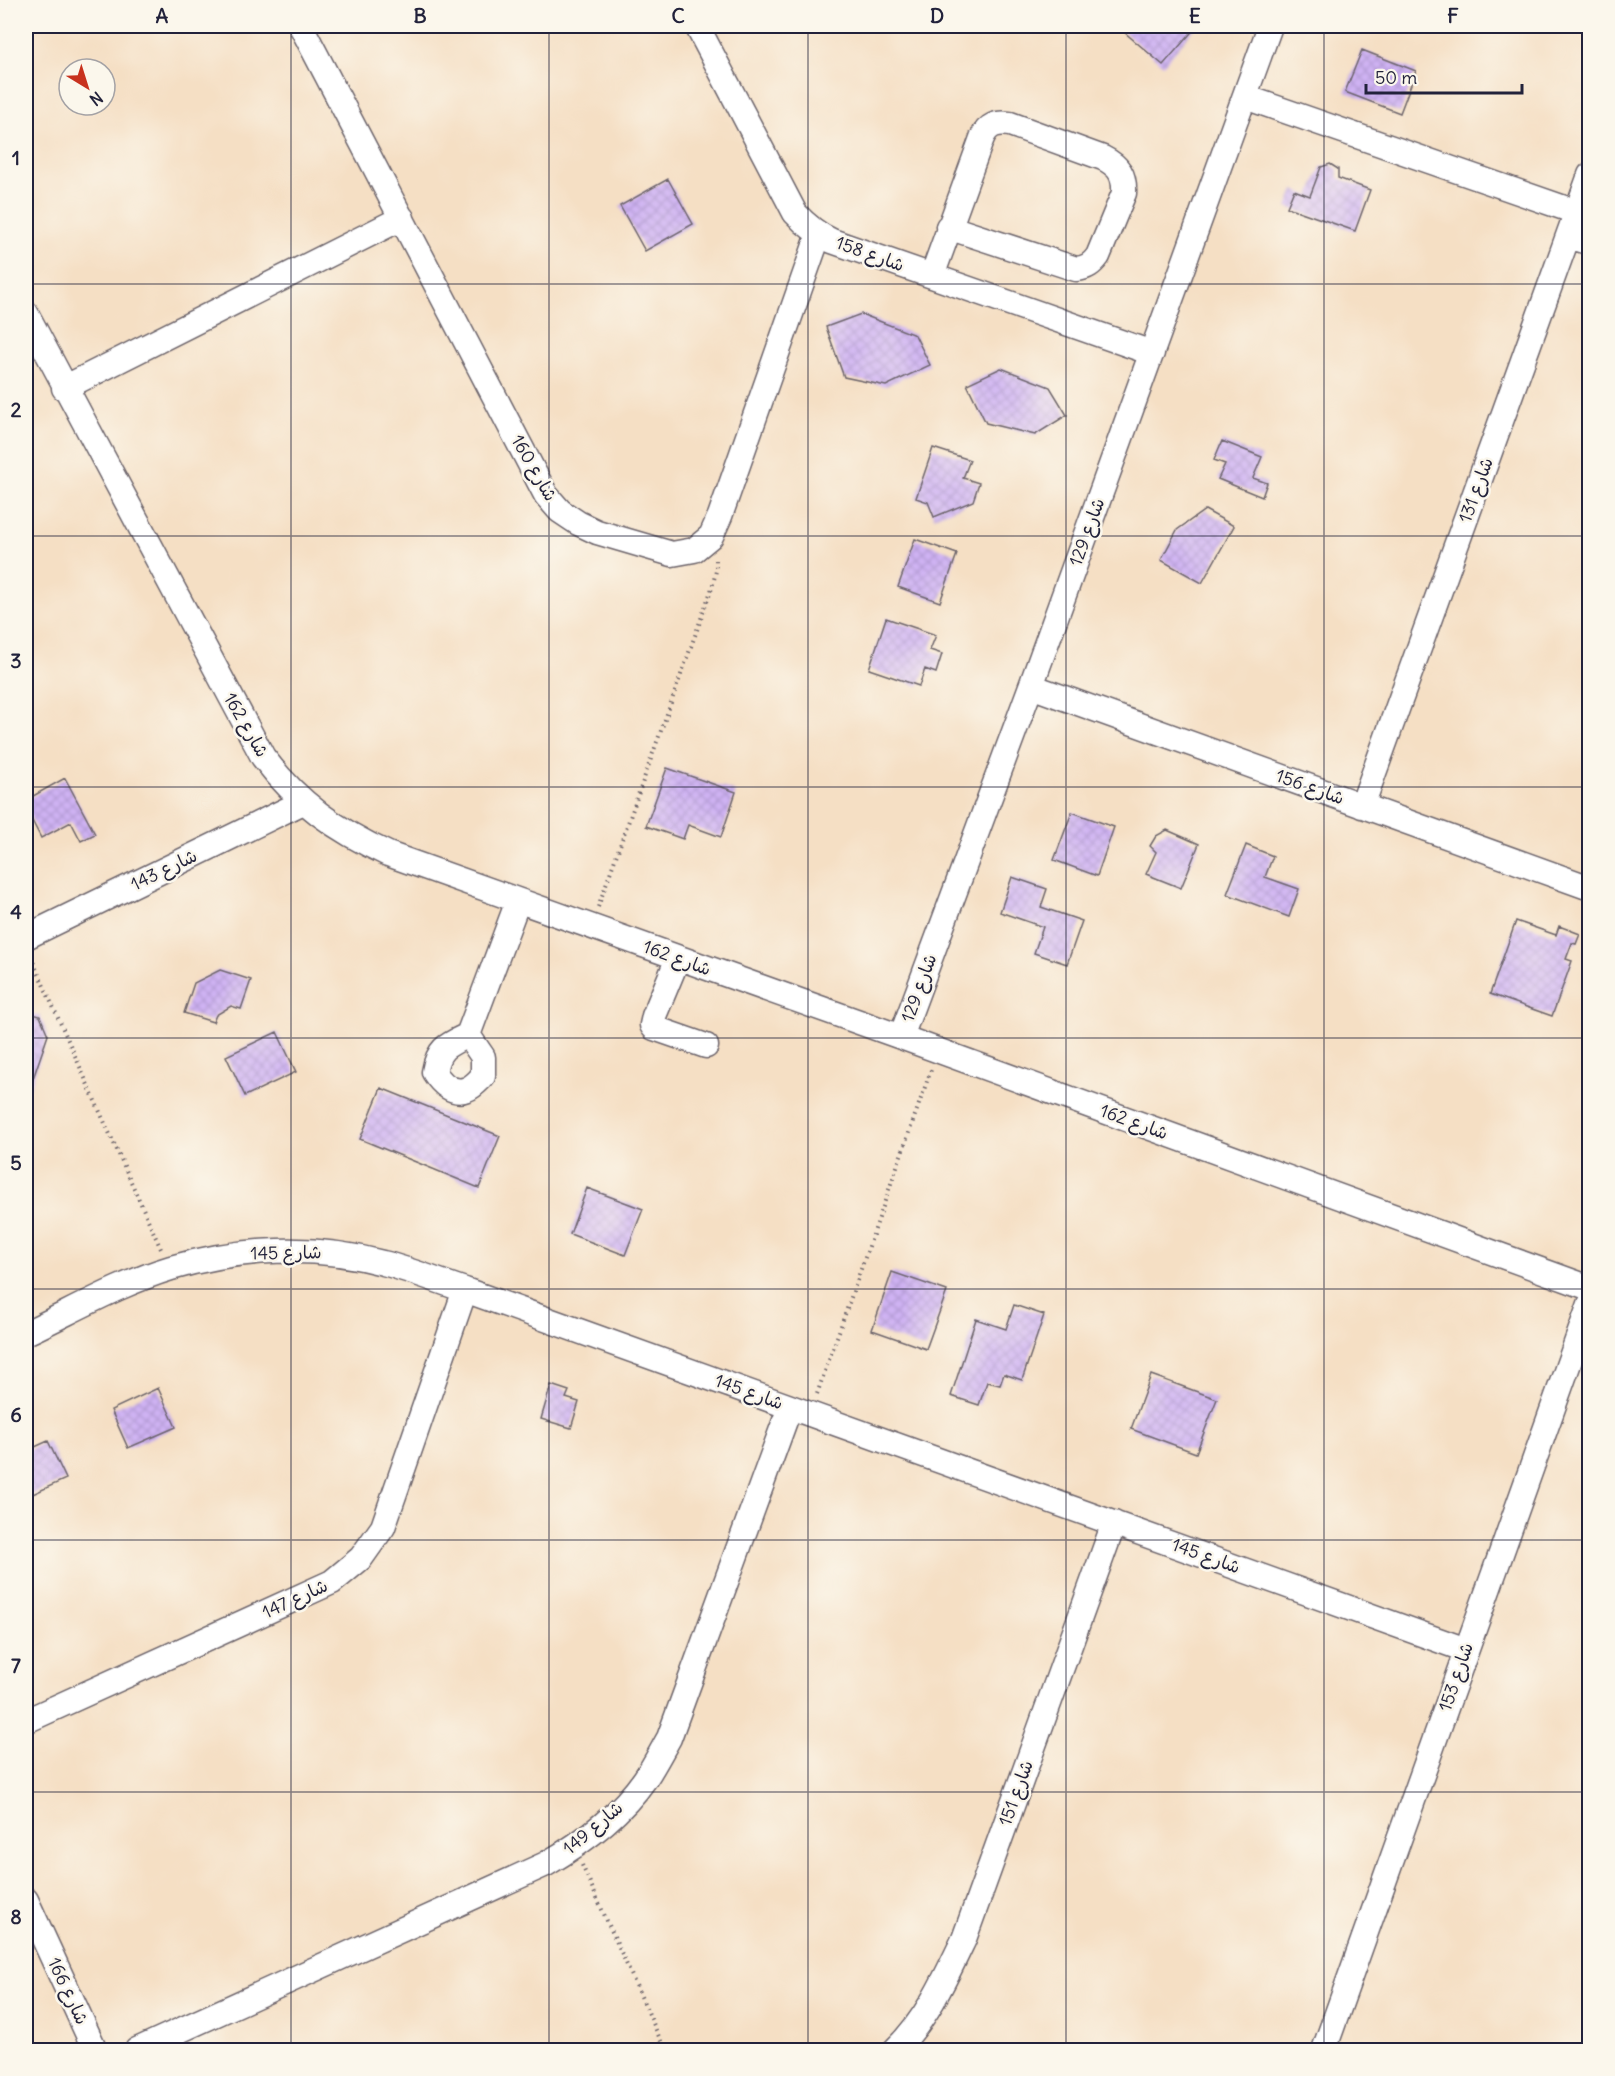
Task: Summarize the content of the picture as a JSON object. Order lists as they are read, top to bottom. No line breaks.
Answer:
{"streets":{"street":["شارع 158","شارع 160","شارع 131","شارع 129","شارع 162","شارع 156","شارع 143","شارع 145","شارع 147","شارع 153","شارع 151","شارع 149","شارع 166"]},"crossings":[["شارع 158","شارع 129"],["شارع 131","شارع 156"],["شارع 129","شارع 162"],["شارع 129","شارع 156"],["شارع 162","شارع 143"],["شارع 145","شارع 147"],["شارع 145","شارع 153"],["شارع 145","شارع 151"],["شارع 145","شارع 149"]],"scale_bar":"50 m","north":"bottom right","grid":{"columns":["A","B","C","D","E","F"],"rows":["1","2","3","4","5","6","7","8"]}}
